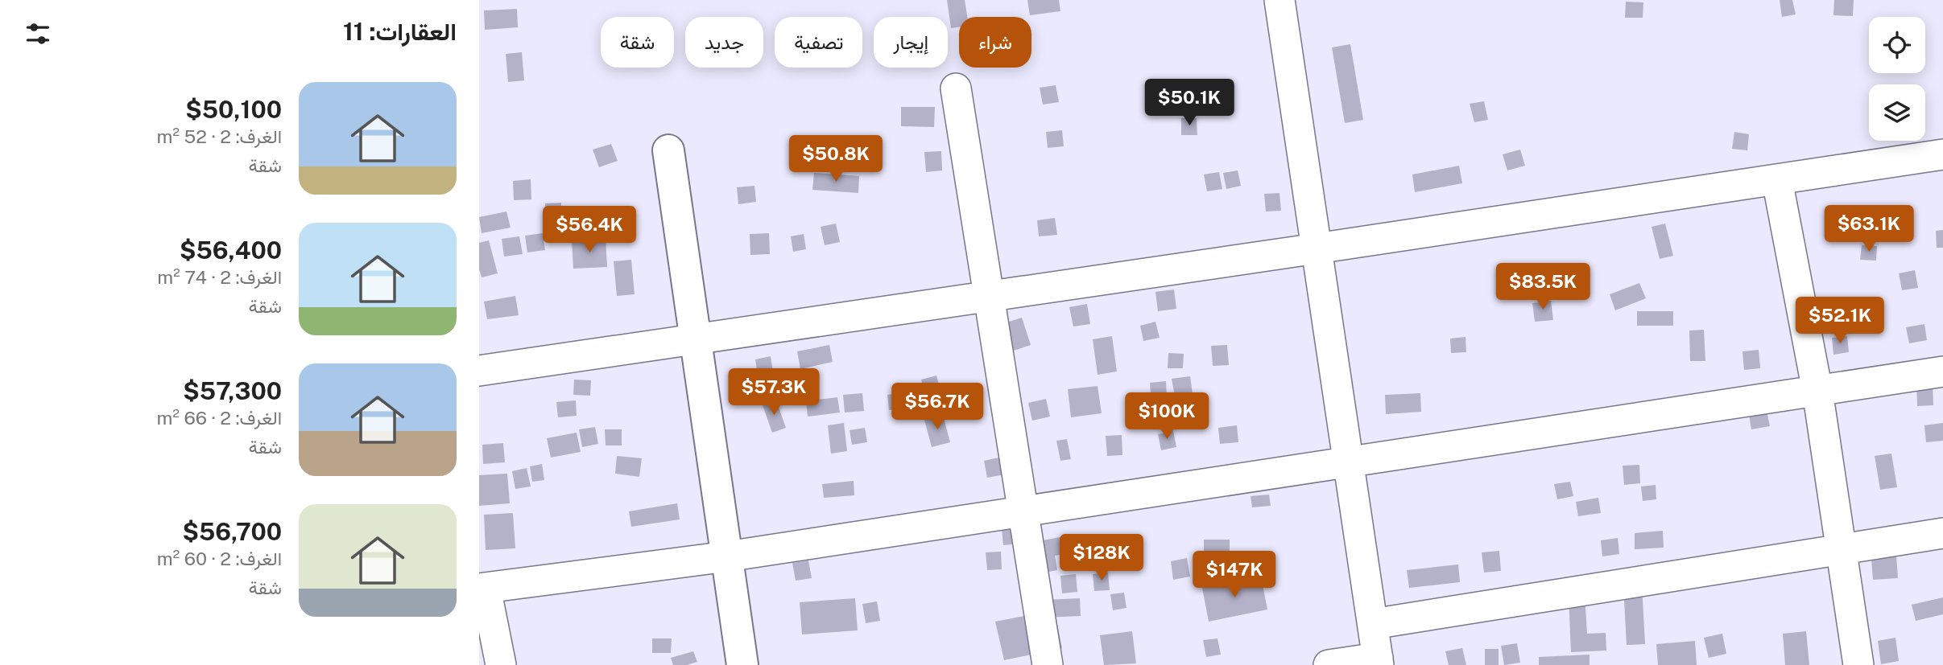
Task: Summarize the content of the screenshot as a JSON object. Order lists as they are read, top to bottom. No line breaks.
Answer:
{"page":{"heading":"العقارات: 11","chip":["شراء","إيجار","تصفية","جديد","شقة"],"list":[{"name":"$50,100","note":"الغرف: 2 · 52 m² · شقة"},{"name":"$56,400","note":"الغرف: 2 · 74 m² · شقة"},{"name":"$57,300","note":"الغرف: 2 · 66 m² · شقة"},{"name":"$56,700","note":"الغرف: 2 · 60 m² · شقة"}],"price":["$50.1K","$50.8K","$63.1K","$56.4K","$83.5K","$52.1K","$57.3K","$56.7K","$100K","$128K","$147K"]}}
